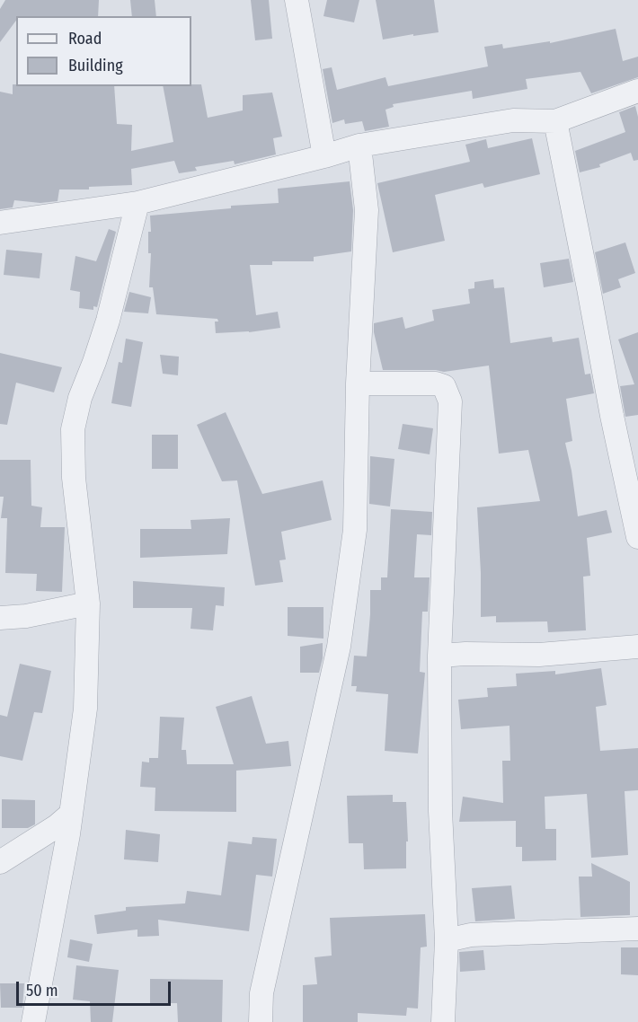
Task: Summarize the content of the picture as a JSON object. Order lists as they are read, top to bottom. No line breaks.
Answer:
{"legend":["Road","Building"],"scale_bar":"50 m"}
